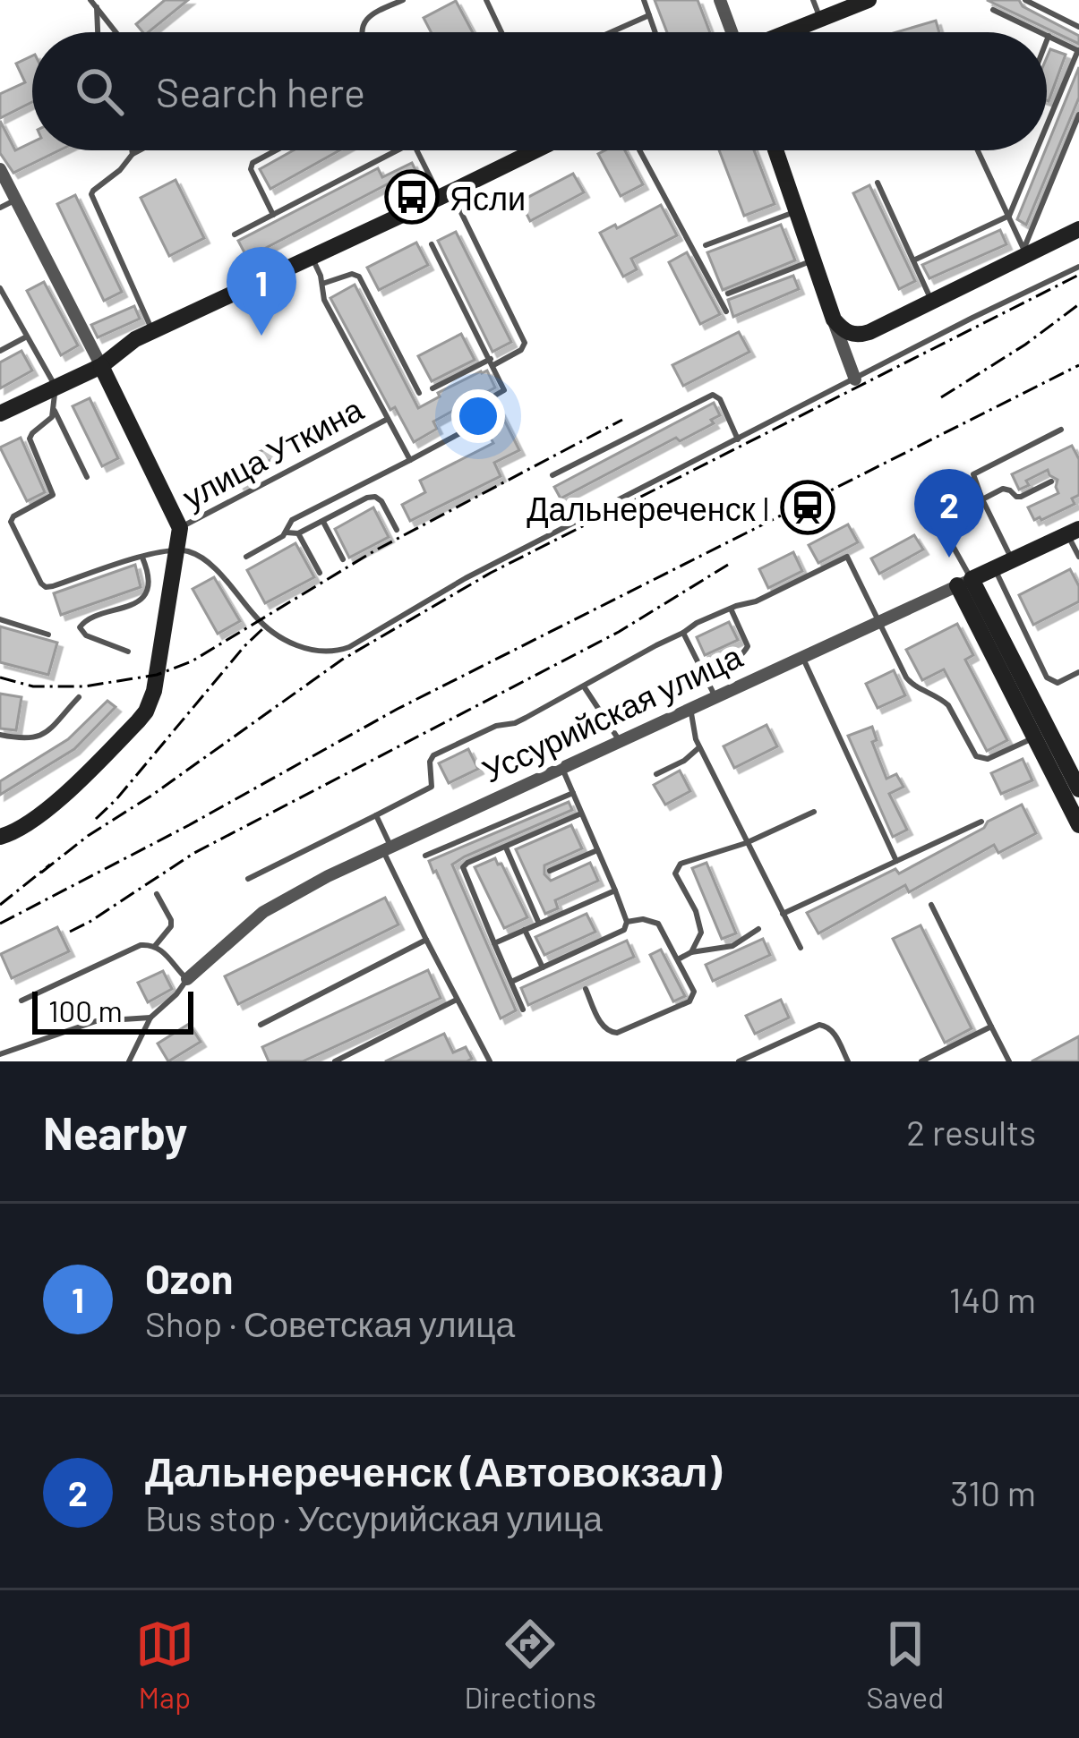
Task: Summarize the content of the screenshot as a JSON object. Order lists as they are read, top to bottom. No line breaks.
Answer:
{"streets":{"main road":["Уссурийская улица"],"lane":["улица Уткина"]},"places":{"bus stop":["Ясли"],"station":["Дальнереченск I"]},"scale_bar":"100 m","page":{"search":"Search here","pins":["1","2"],"scale":"100 m","heading":["Nearby","2 results"],"list":[{"mark":"1","name":"Ozon","note":"Shop · Советская улица","value":"140 m"},{"mark":"2","name":"Дальнереченск (Автовокзал)","note":"Bus stop · Уссурийская улица","value":"310 m"}],"nav":["Map","Directions","Saved"]}}
